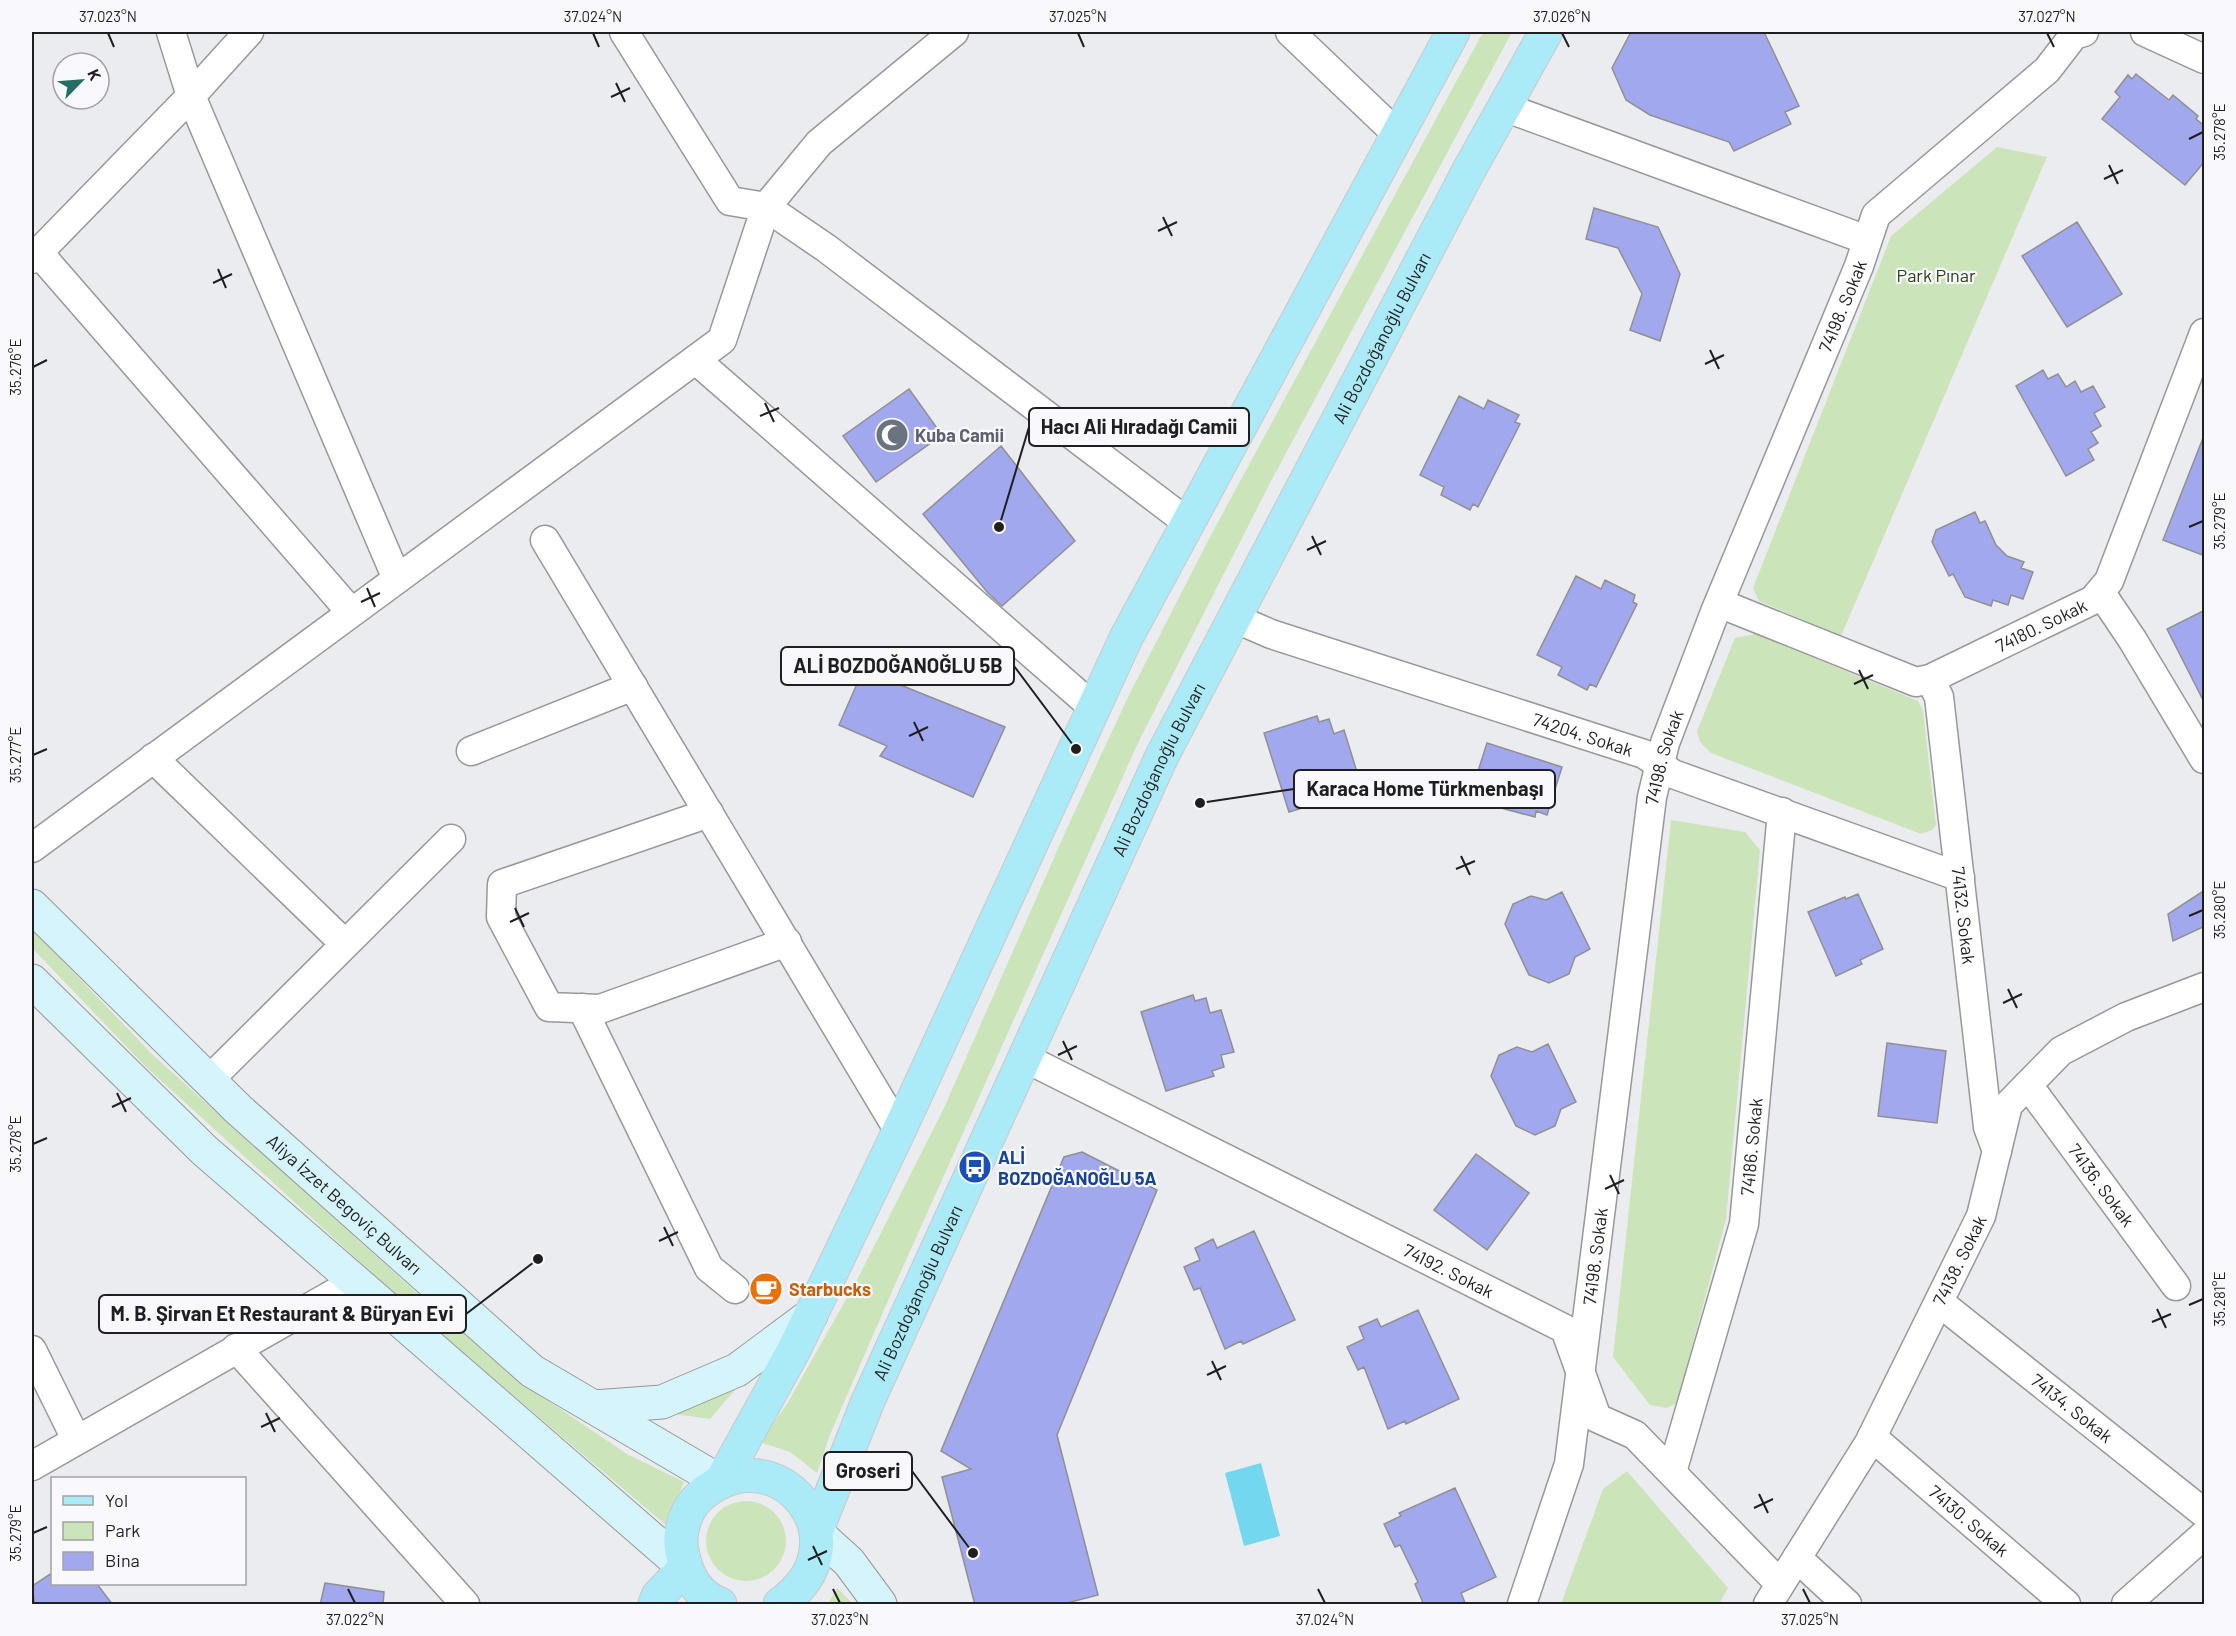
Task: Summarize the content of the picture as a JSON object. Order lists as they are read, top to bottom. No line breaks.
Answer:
{"streets":{"main road":["Ali Bozdoğanoğlu Bulvarı","Aliya İzzet Begoviç Bulvarı"],"street":["74198. Sokak","74180. Sokak","74204. Sokak","74132. Sokak","74186. Sokak","74136. Sokak","74138. Sokak","74192. Sokak","74134. Sokak","74130. Sokak"]},"crossings":[["74198. Sokak","74204. Sokak"],["74198. Sokak","74192. Sokak"],["Ali Bozdoğanoğlu Bulvarı","74204. Sokak"],["Ali Bozdoğanoğlu Bulvarı","74192. Sokak"],["74180. Sokak","74132. Sokak"],["74204. Sokak","74132. Sokak"],["74204. Sokak","74186. Sokak"],["74132. Sokak","74138. Sokak"],["74186. Sokak","74192. Sokak"],["74136. Sokak","74138. Sokak"],["74138. Sokak","74192. Sokak"],["74138. Sokak","74134. Sokak"],["74138. Sokak","74130. Sokak"]],"parks":["Park Pınar"],"places":{"mosque":["Kuba Camii"],"other":["Hacı Ali Hıradağı Camii","ALİ BOZDOĞANOĞLU 5B","Karaca Home Türkmenbaşı","M. B. Şirvan Et Restaurant & Büryan Evi","Groseri"],"bus stop":["ALİ BOZDOĞANOĞLU 5A"],"cafe":["Starbucks"]},"legend":["Yol","Park","Bina"],"north":"top right","coordinates":["37.023°N","37.024°N","37.025°N","37.026°N","37.027°N","35.278°E","35.276°E","35.279°E","35.277°E","35.280°E","35.281°E","37.022°N"]}
